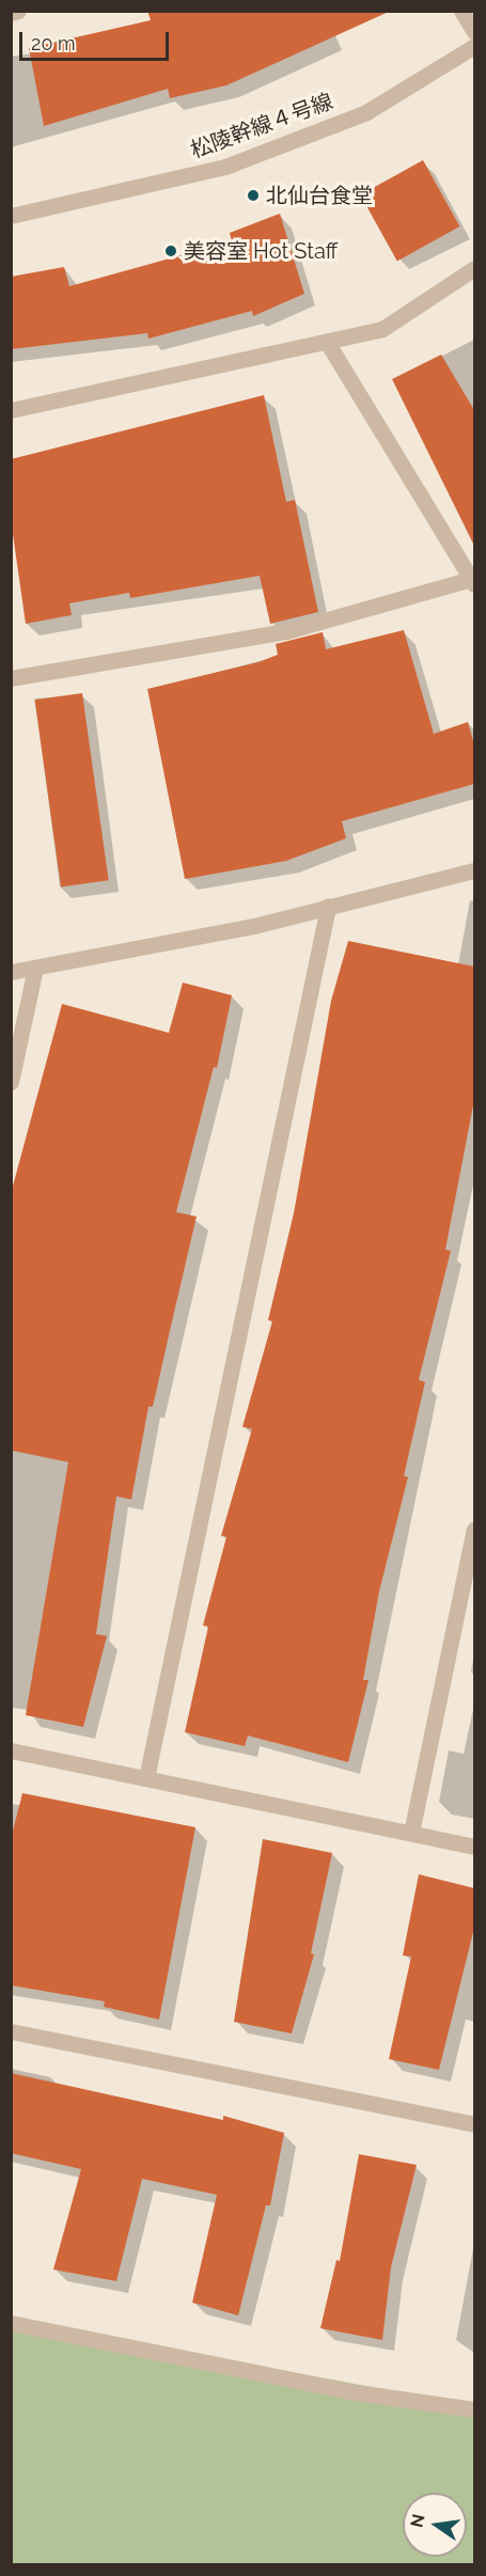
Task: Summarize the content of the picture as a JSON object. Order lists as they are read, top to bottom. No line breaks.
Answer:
{"streets":{"street":["松陵幹線４号線"]},"places":["北仙台食堂","美容室 Hot Staff"],"scale_bar":"20 m","north":"left"}
